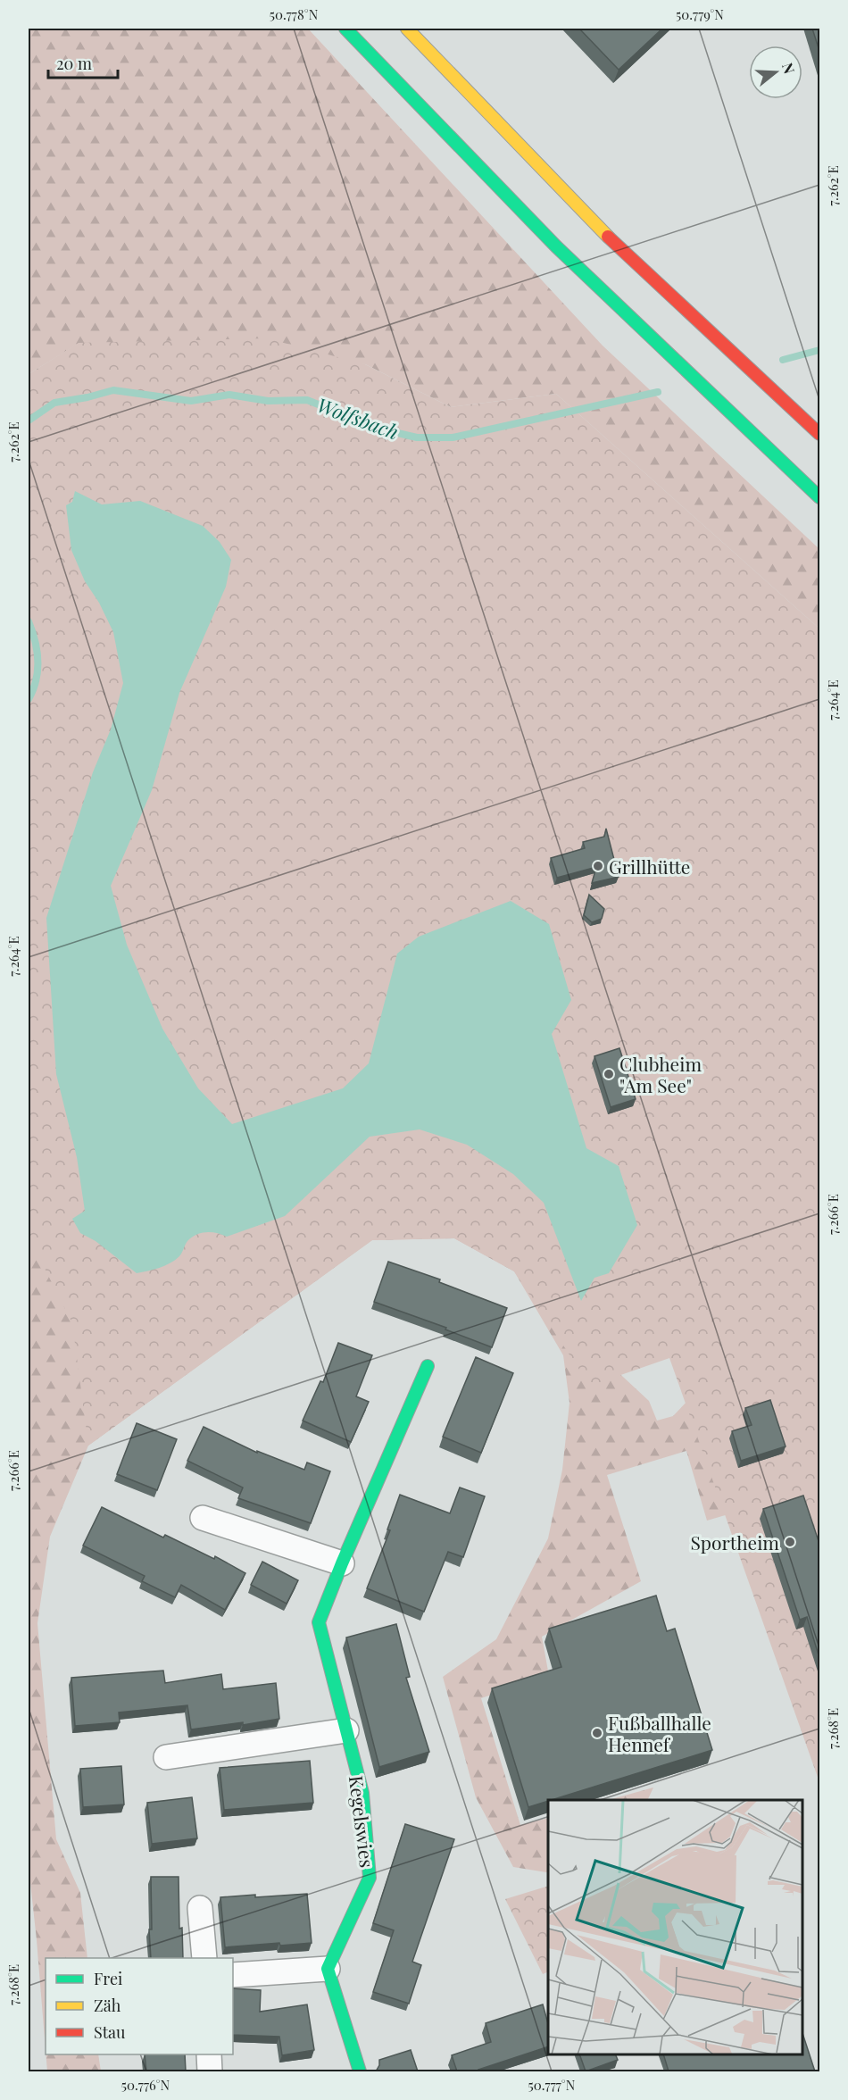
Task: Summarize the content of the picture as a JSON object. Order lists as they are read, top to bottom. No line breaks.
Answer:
{"streets":{"main road":["Kegelswies"]},"water":["Wolfsbach"],"places":["Grillhütte","Clubheim \"Am See\"","Sportheim","Fußballhalle Hennef"],"legend":["Frei","Zäh","Stau"],"scale_bar":"20 m","north":"right","coordinates":["50.778°N","50.779°N","7.262°E","7.264°E","7.266°E","7.268°E","50.776°N","50.777°N"]}
